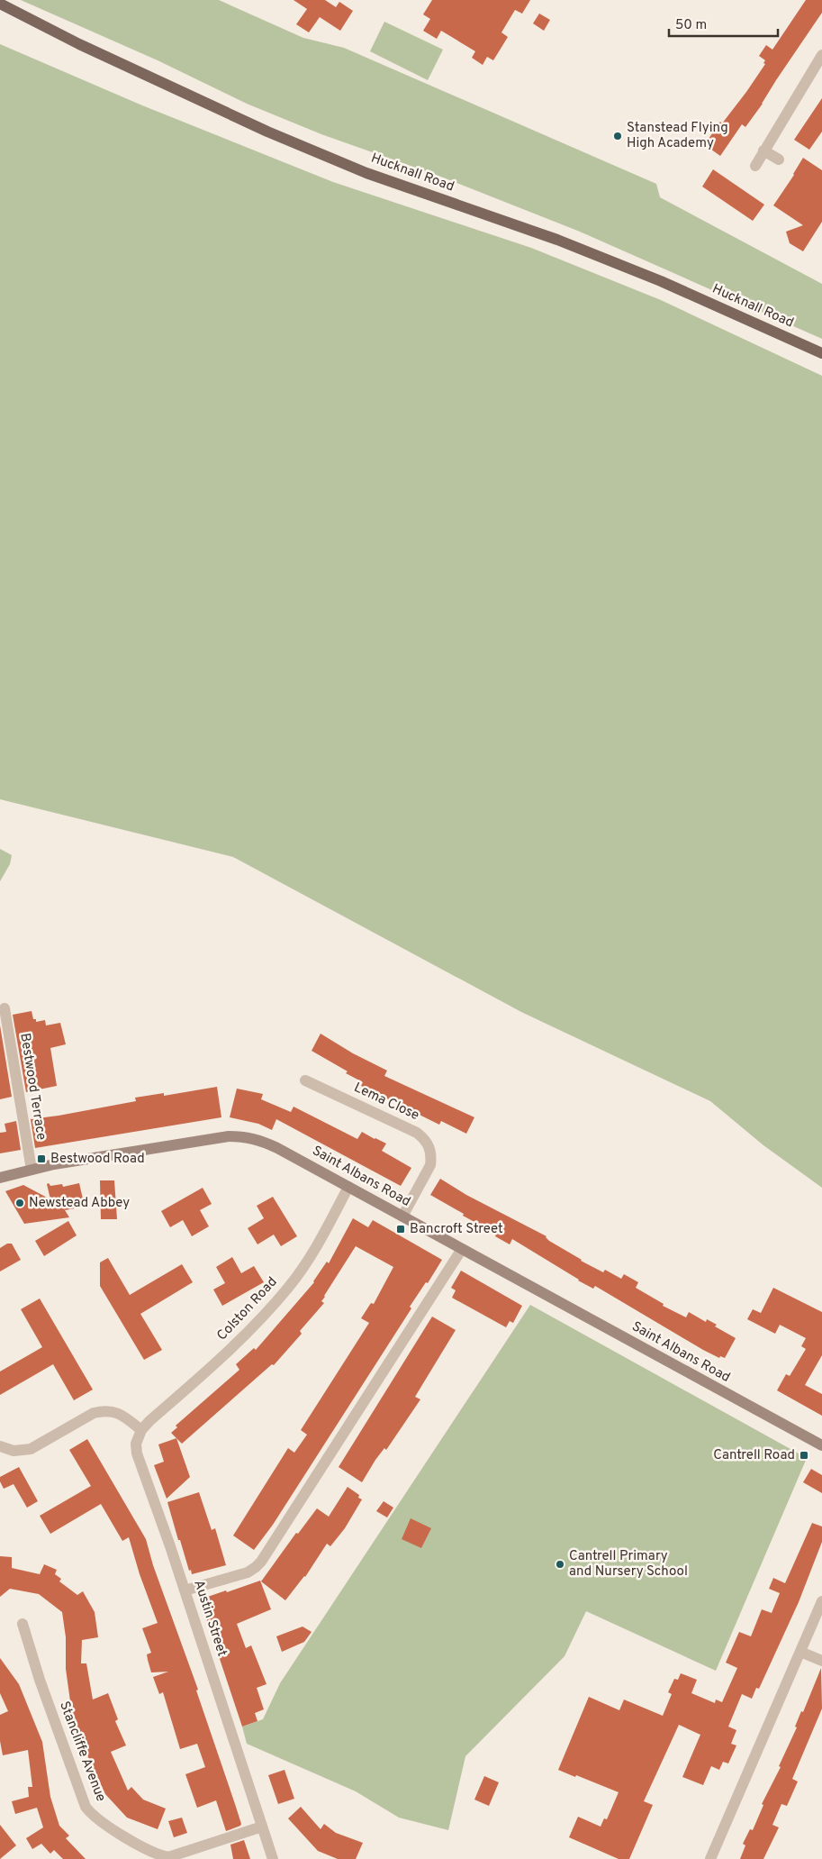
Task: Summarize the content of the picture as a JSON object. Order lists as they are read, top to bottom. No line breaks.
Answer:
{"streets":{"main road":["Hucknall Road"],"street":["Bestwood Terrace","Lema Close","Saint Albans Road","Colston Road","Austin Street","Stancliffe Avenue"]},"crossings":[["Bestwood Terrace","Saint Albans Road"],["Lema Close","Saint Albans Road"],["Saint Albans Road","Colston Road"],["Colston Road","Austin Street"],["Austin Street","Stancliffe Avenue"]],"places":{"other":["Stanstead Flying High Academy","Newstead Abbey","Cantrell Primary and Nursery School"],"transit":["Bestwood Road","Bancroft Street","Cantrell Road"]},"scale_bar":"50 m"}
